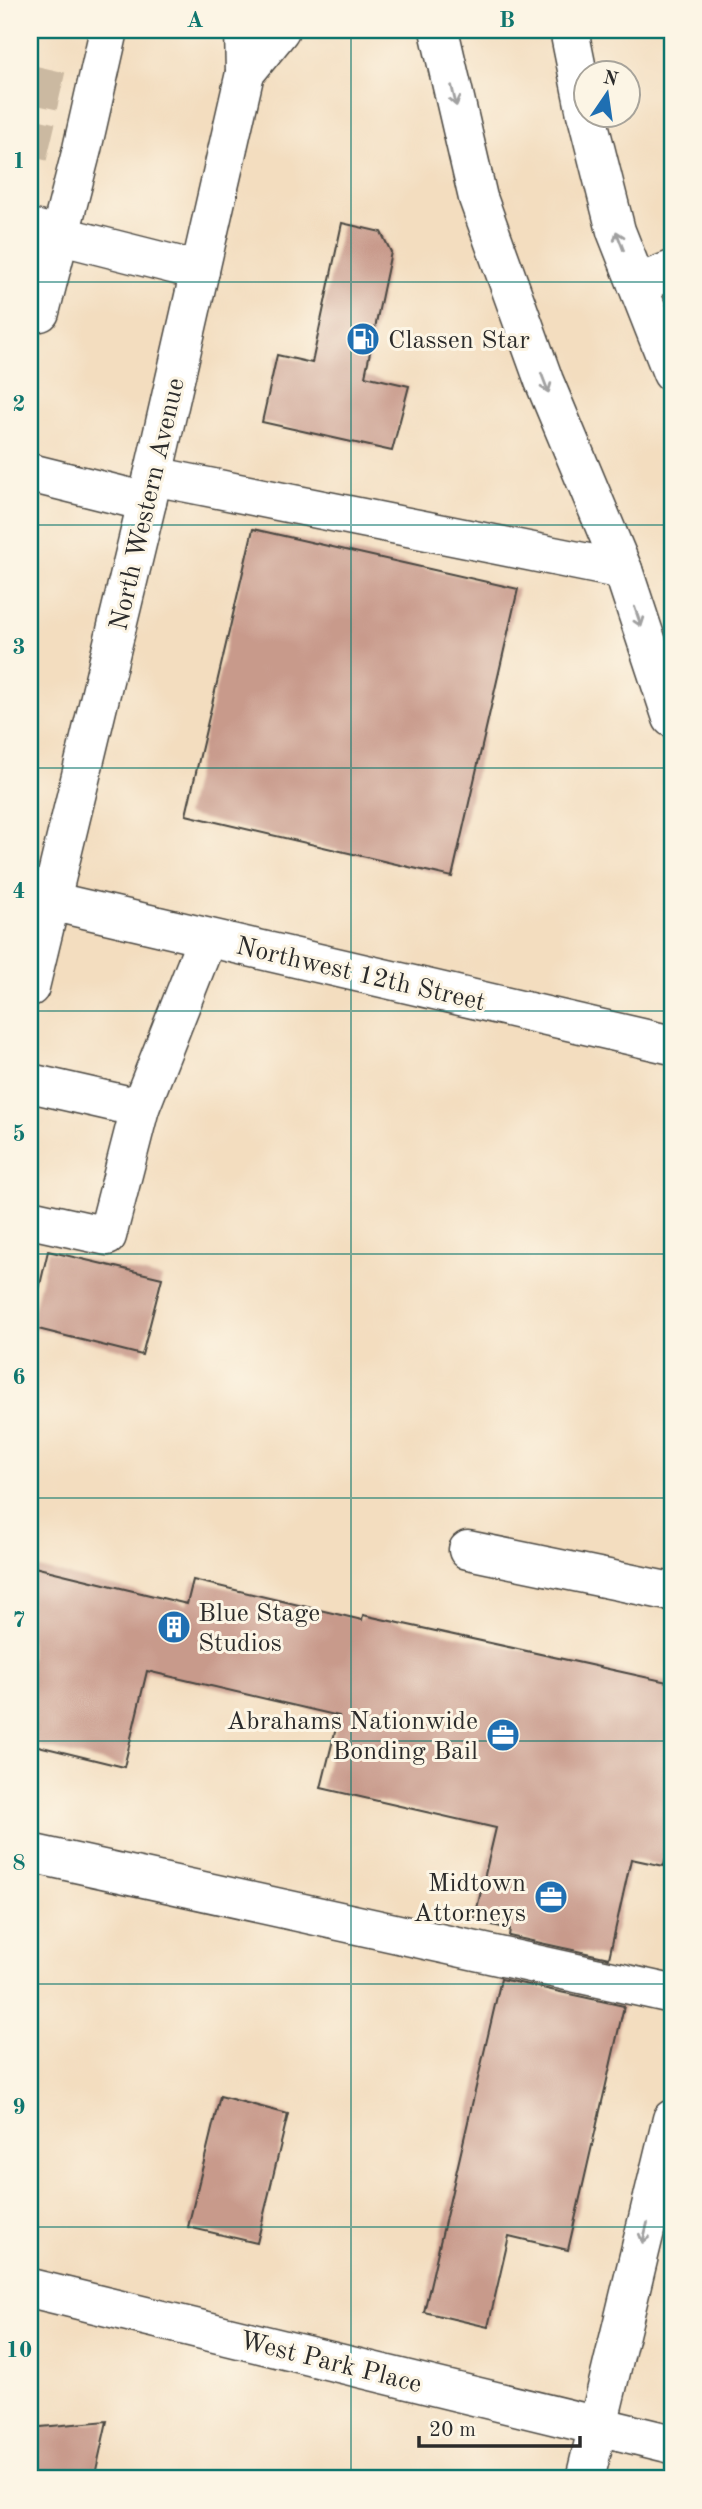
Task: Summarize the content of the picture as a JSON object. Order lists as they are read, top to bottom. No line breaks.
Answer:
{"streets":{"street":["North Western Avenue","Northwest 12th Street","West Park Place"]},"crossings":[["North Western Avenue","Northwest 12th Street"]],"places":{"fuel station":["Classen Star"],"building":["Blue Stage Studios"],"office":["Abrahams Nationwide Bonding Bail","Midtown Attorneys"]},"scale_bar":"20 m","north":"top","grid":{"columns":["A","B"],"rows":["1","2","3","4","5","6","7","8","9","10"]}}
